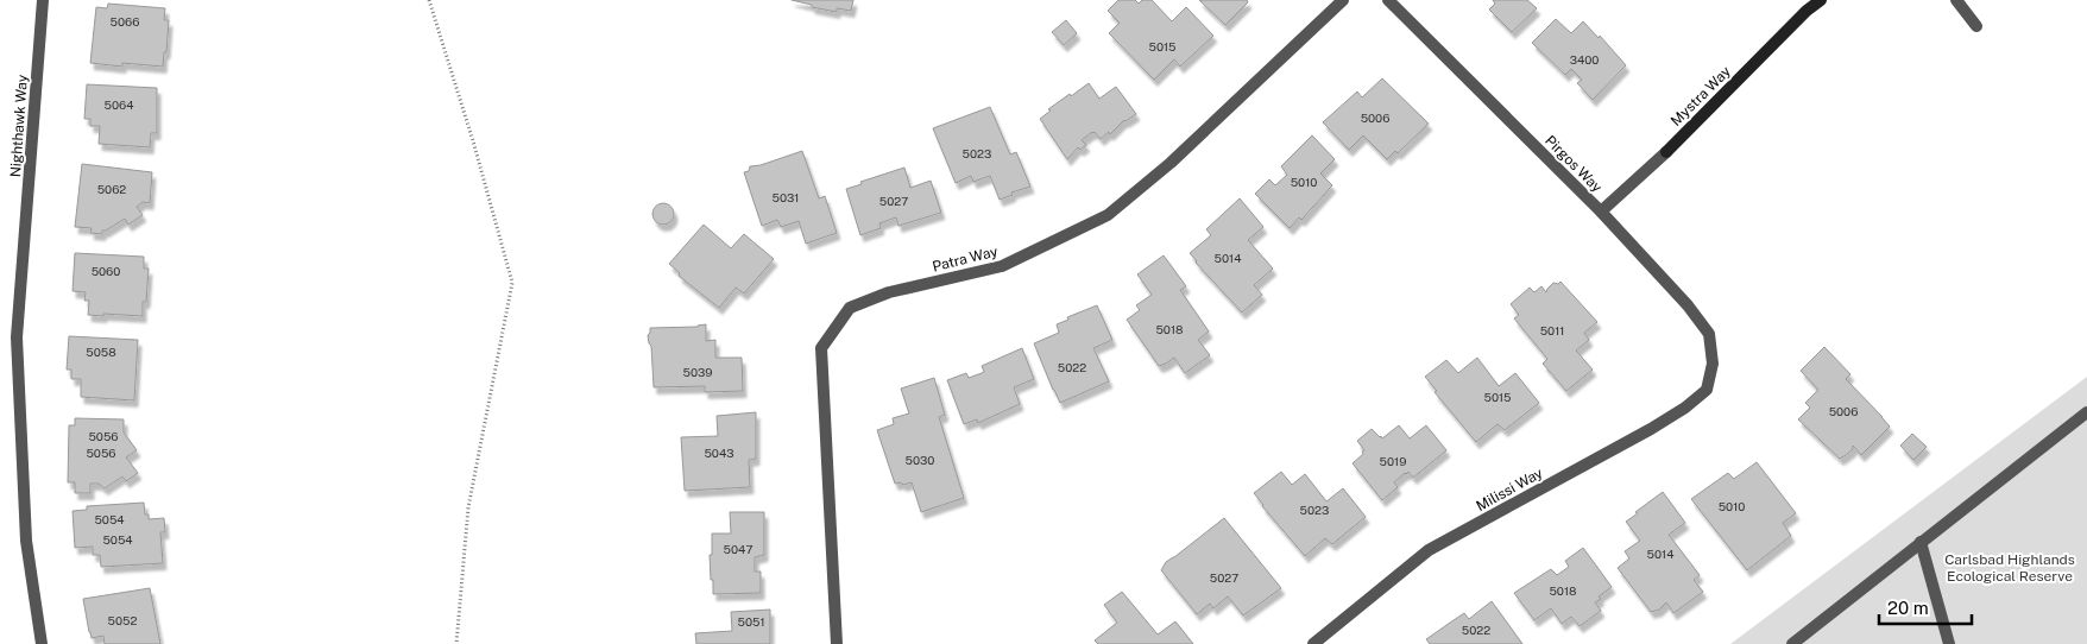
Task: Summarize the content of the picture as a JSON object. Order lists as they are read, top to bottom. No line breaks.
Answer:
{"streets":{"street":["Mystra Way","Nighthawk Way","Pirgos Way","Patra Way","Milissi Way"]},"crossings":[["Mystra Way","Pirgos Way"],["Pirgos Way","Milissi Way"]],"parks":["Carlsbad Highlands Ecological Reserve"],"house_numbers":["5066","5015","3400","5064","5006","5023","5010","5062","5031","5027","5014","5060","5018","5011","5058","5022","5039","5015","5006","5056","5056","5043","5030","5019","5010","5023","5054","5054","5047","5014","5027","5018","5052","5051","5022"],"scale_bar":"20 m"}
